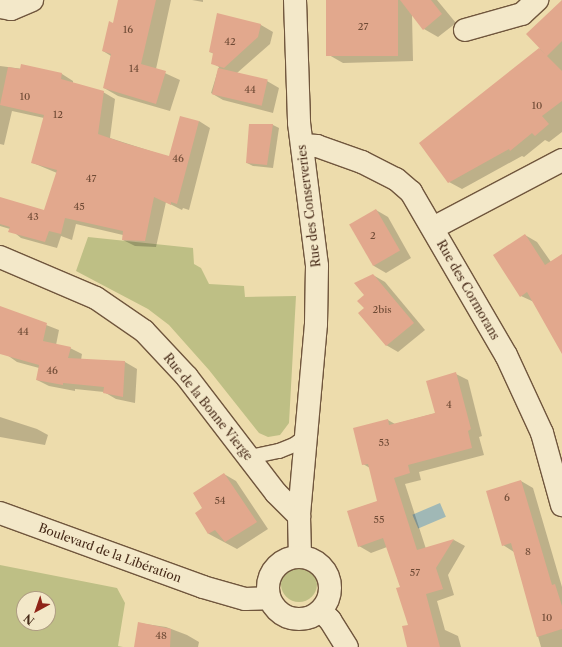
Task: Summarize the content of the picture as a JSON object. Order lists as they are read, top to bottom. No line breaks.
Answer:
{"streets":{"street":["Rue des Conserveries","Rue des Cormorans","Rue de la Bonne Vierge","Boulevard de la Libération"]},"crossings":[["Rue des Conserveries","Rue des Cormorans"],["Rue des Conserveries","Rue de la Bonne Vierge"],["Rue des Conserveries","Boulevard de la Libération"]],"house_numbers":["27","16","42","14","44","10","10","12","46","47","45","43","2","2bis","44","46","4","53","6","54","55","8","57","10","48"],"north":"bottom left"}
